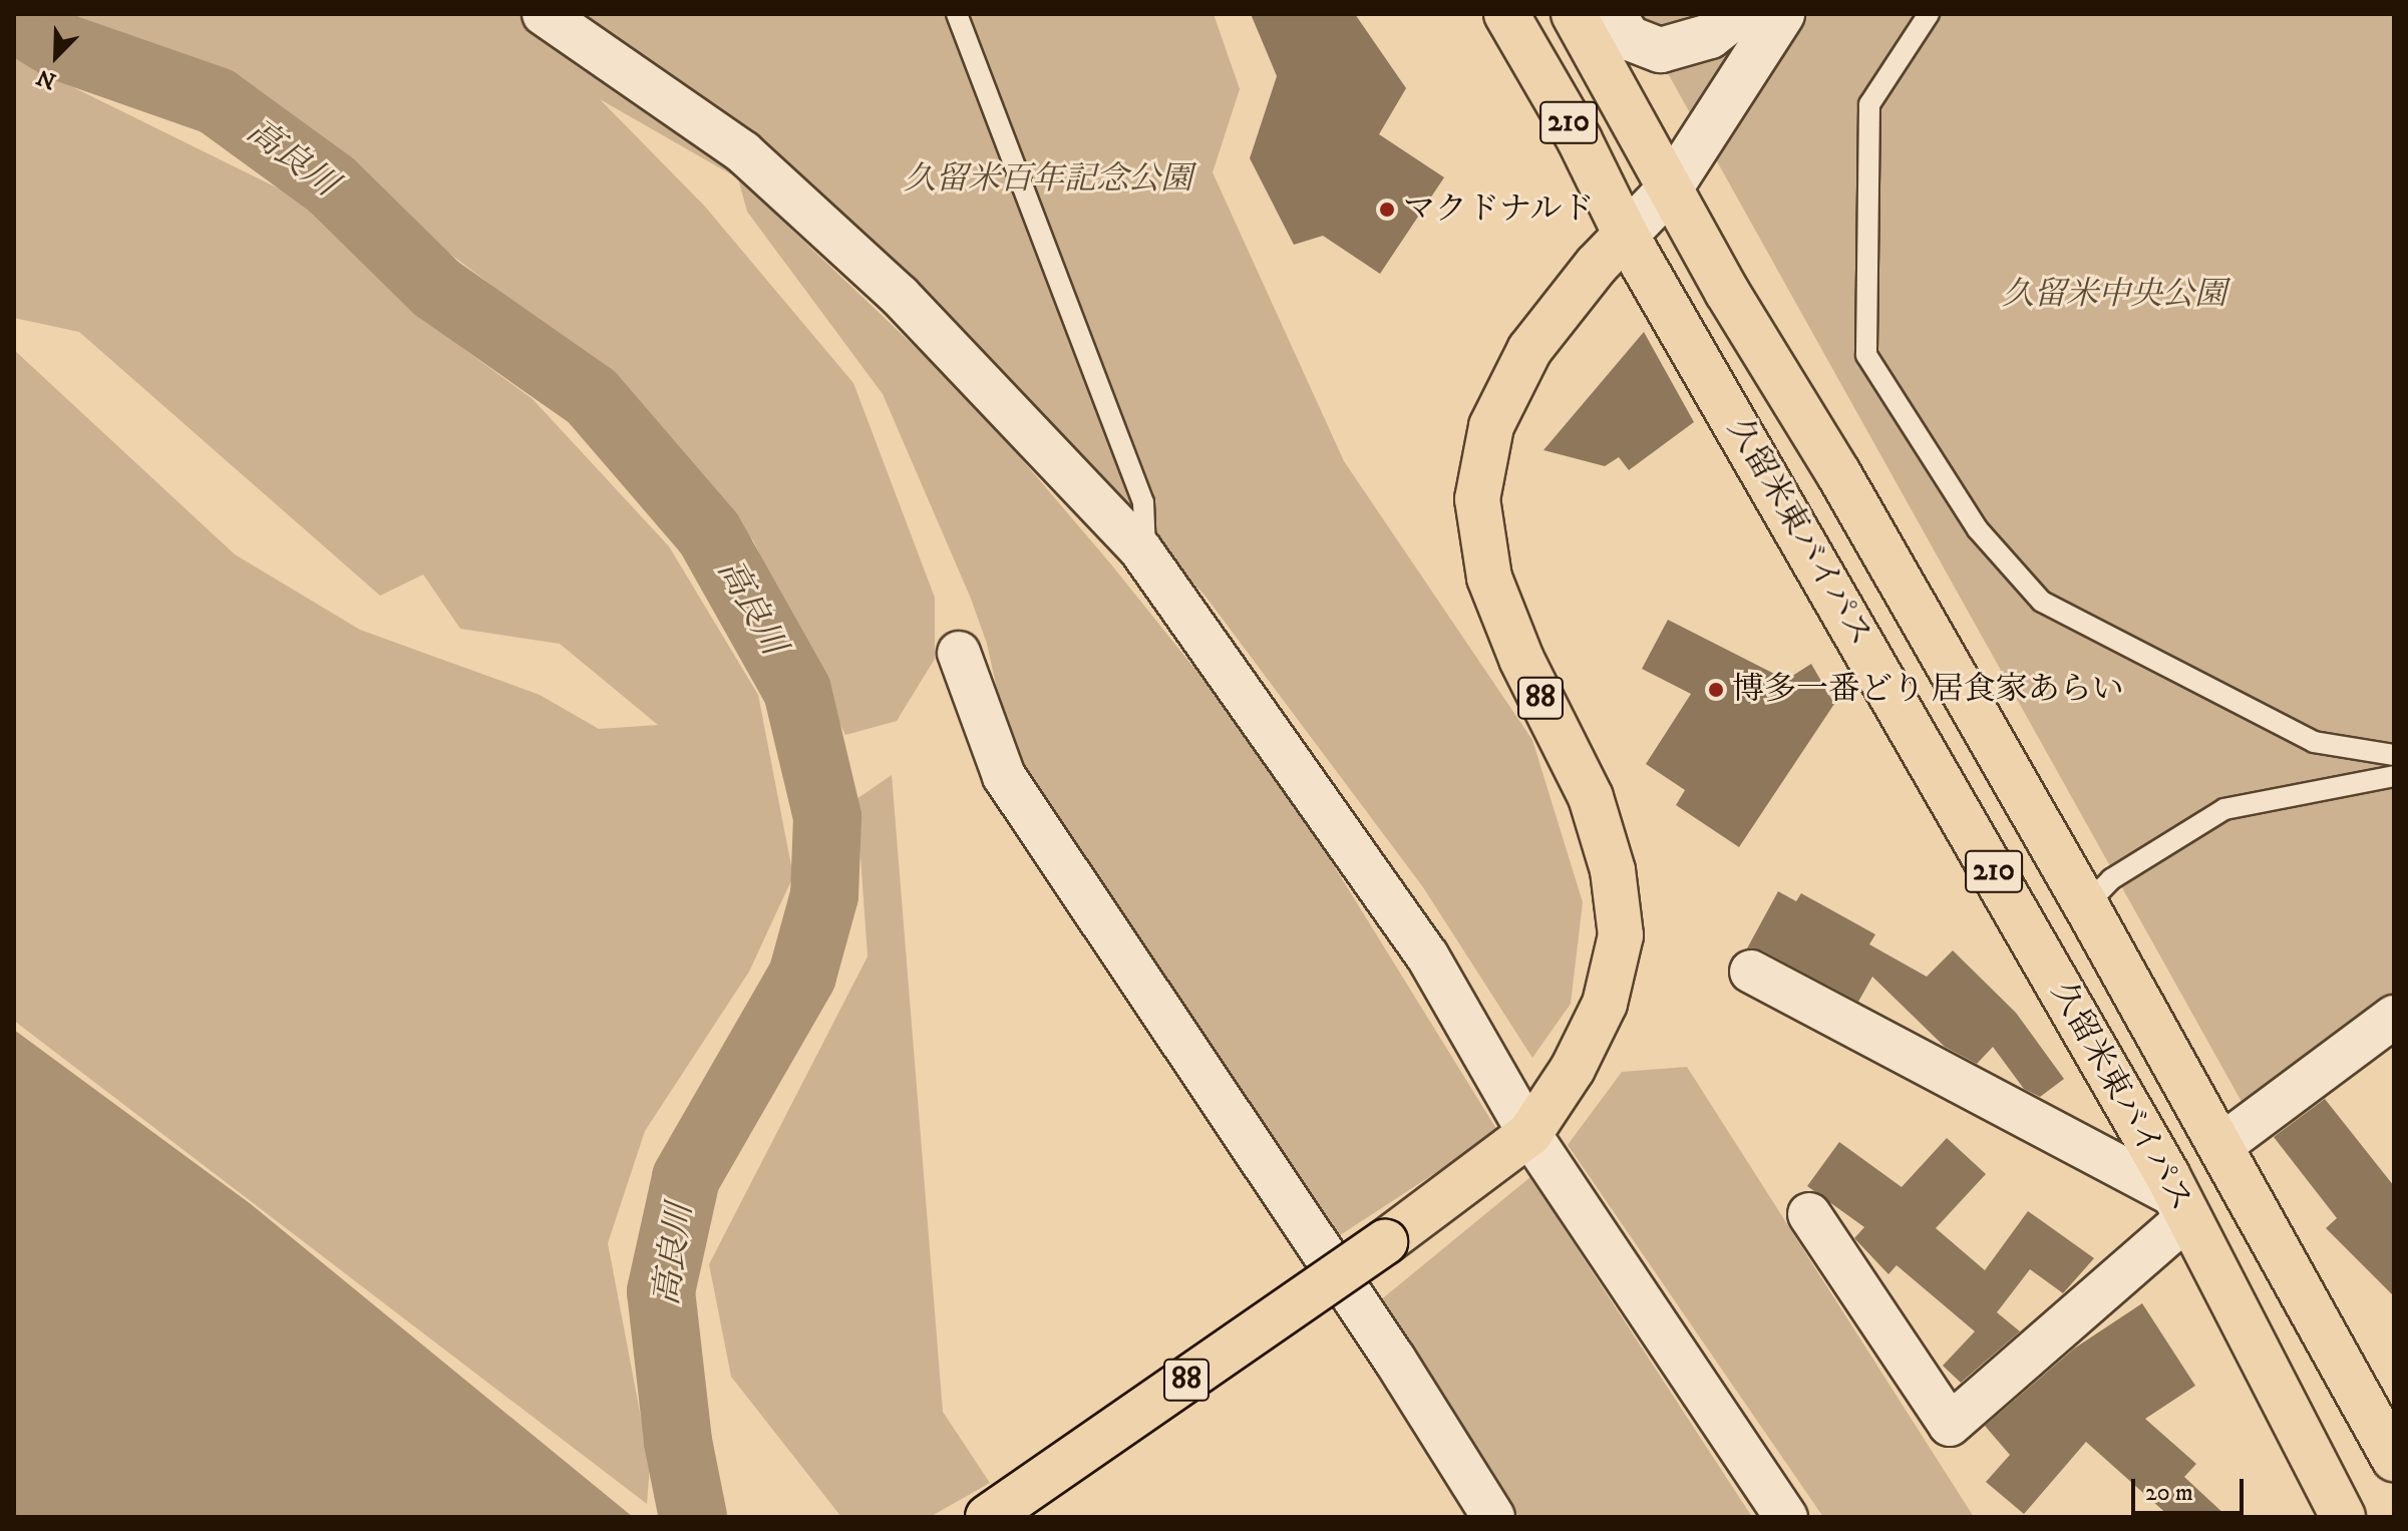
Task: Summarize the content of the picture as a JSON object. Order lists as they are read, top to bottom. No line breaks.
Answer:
{"streets":{"main road":["210","久留米東バイパス","88"]},"crossings":[["久留米東バイパス","88"]],"water":["高良川"],"parks":["久留米百年記念公園","久留米中央公園"],"places":["マクドナルド","博多一番どり 居食家あらい"],"scale_bar":"20 m","north":"bottom left"}
